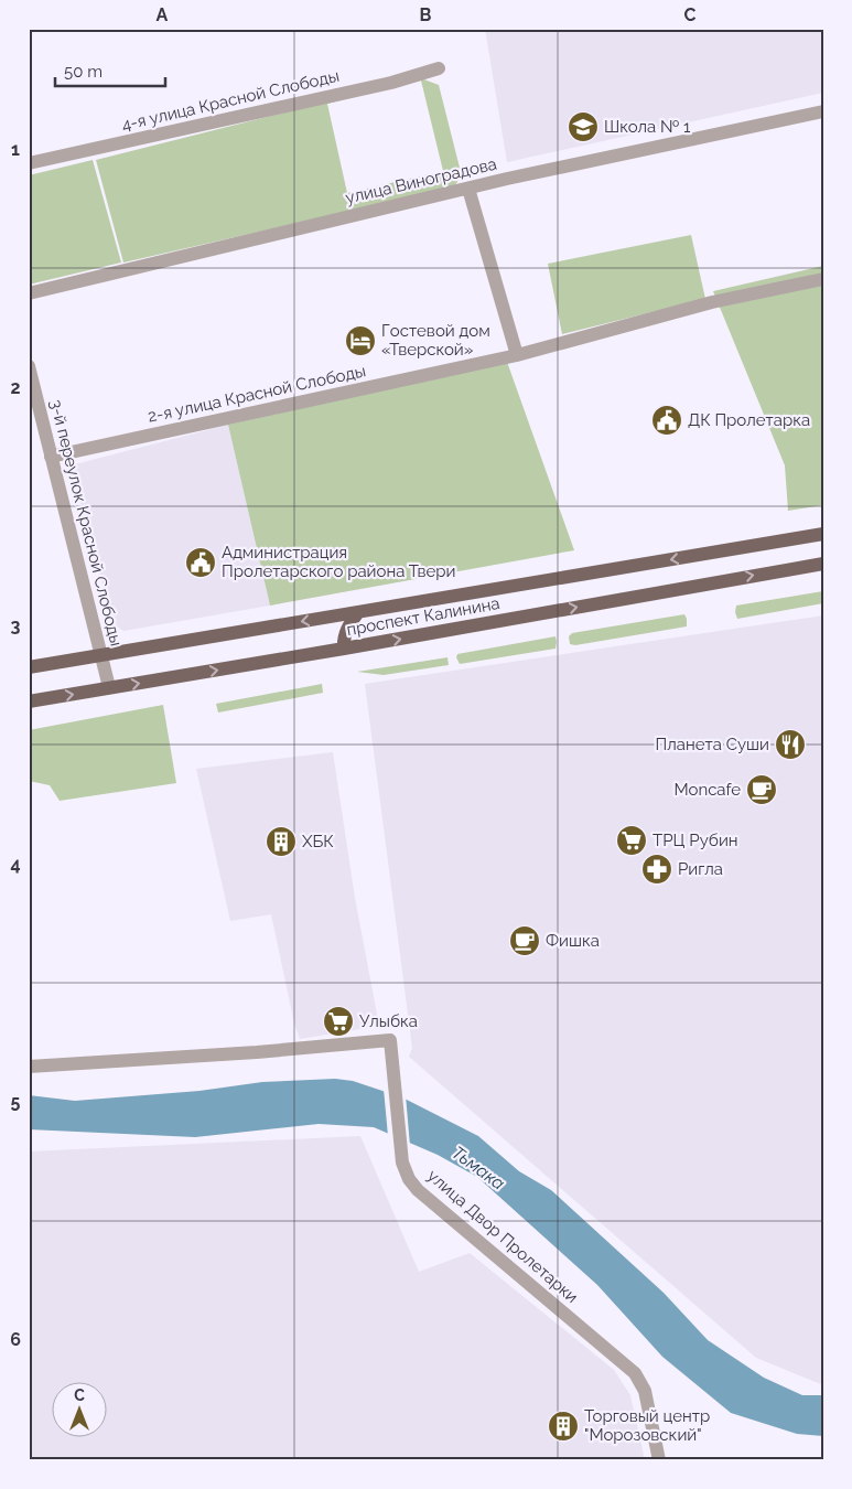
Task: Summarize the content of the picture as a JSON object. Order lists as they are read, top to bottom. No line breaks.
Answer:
{"streets":{"main road":["проспект Калинина"],"street":["4-я улица Красной Слободы","улица Виноградова","2-я улица Красной Слободы","3-й переулок Красной Слободы","улица Двор Пролетарки"]},"crossings":[["2-я улица Красной Слободы","3-й переулок Красной Слободы"],["3-й переулок Красной Слободы","проспект Калинина"]],"water":["Тьмака"],"places":{"school or university":["Школа № 1"],"hotel":["Гостевой дом «Тверской»"],"public building":["ДК Пролетарка","Администрация Пролетарского района Твери"],"restaurant":["Планета Суши"],"cafe":["Moncafe","Фишка"],"supermarket":["ТРЦ Рубин","Улыбка"],"building":["ХБК","Торговый центр \"Морозовский\""],"pharmacy":["Ригла"]},"scale_bar":"50 m","north":"top","grid":{"columns":["A","B","C"],"rows":["1","2","3","4","5","6"]}}
